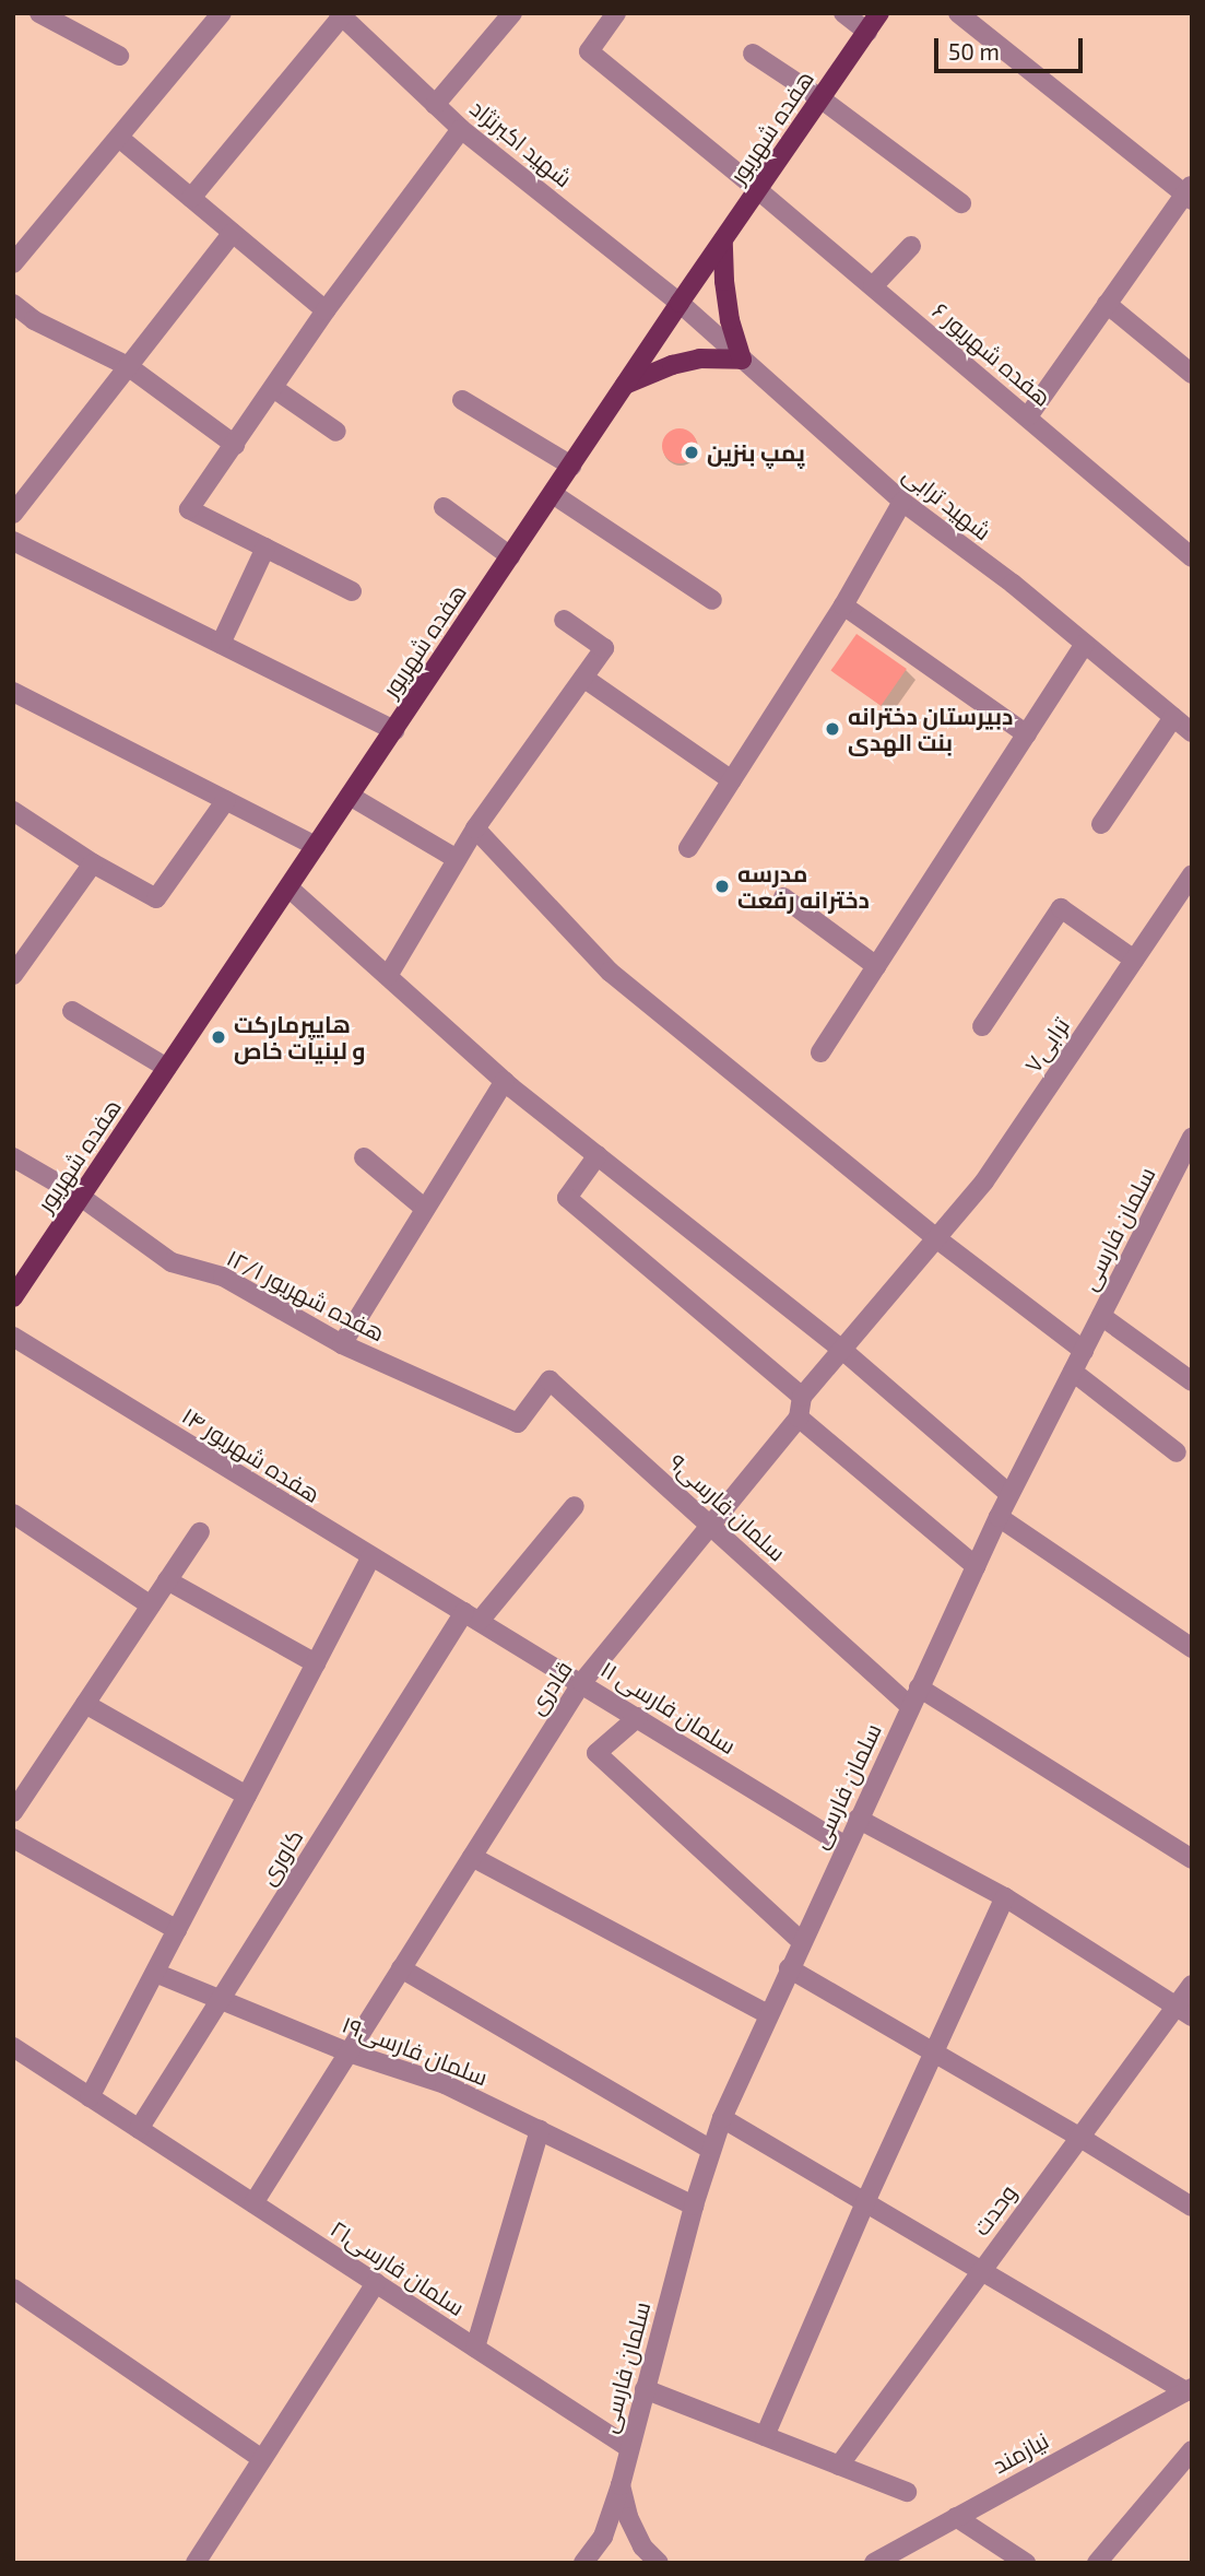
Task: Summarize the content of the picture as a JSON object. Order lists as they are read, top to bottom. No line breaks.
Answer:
{"streets":{"main road":["هفده شهریور"],"street":["شهید اکبرنژاد","هفده شهریور ۶","شهید ترابی","ترابی۷","سلمان فارسی","هفده شهریور ۱۲/۱","هفده شهریور ۱۴","سلمان فارسی۹","قادری","سلمان فارسی ۱۱","کاوری","سلمان فارسی۱۹","وحدت","سلمان فارسی۲۱","نیازمند"]},"crossings":[["هفده شهریور","شهید اکبرنژاد"],["هفده شهریور","هفده شهریور ۶"],["هفده شهریور","شهید ترابی"],["هفده شهریور","هفده شهریور ۱۲/۱"],["شهید اکبرنژاد","شهید ترابی"],["سلمان فارسی","سلمان فارسی۹"],["سلمان فارسی","سلمان فارسی ۱۱"],["سلمان فارسی","سلمان فارسی۱۹"],["سلمان فارسی","سلمان فارسی۲۱"],["هفده شهریور ۱۲/۱","سلمان فارسی۹"],["هفده شهریور ۱۴","سلمان فارسی ۱۱"],["هفده شهریور ۱۴","کاوری"],["سلمان فارسی۹","قادری"],["قادری","سلمان فارسی ۱۱"],["قادری","سلمان فارسی۱۹"],["قادری","سلمان فارسی۲۱"],["سلمان فارسی ۱۱","کاوری"],["کاوری","سلمان فارسی۱۹"],["کاوری","سلمان فارسی۲۱"]],"places":["پمپ بنزین","دبیرستان دخترانه بنت الهدی","مدرسه دخترانه رفعت","هایپرمارکت و لبنیات خاص"],"scale_bar":"50 m"}
